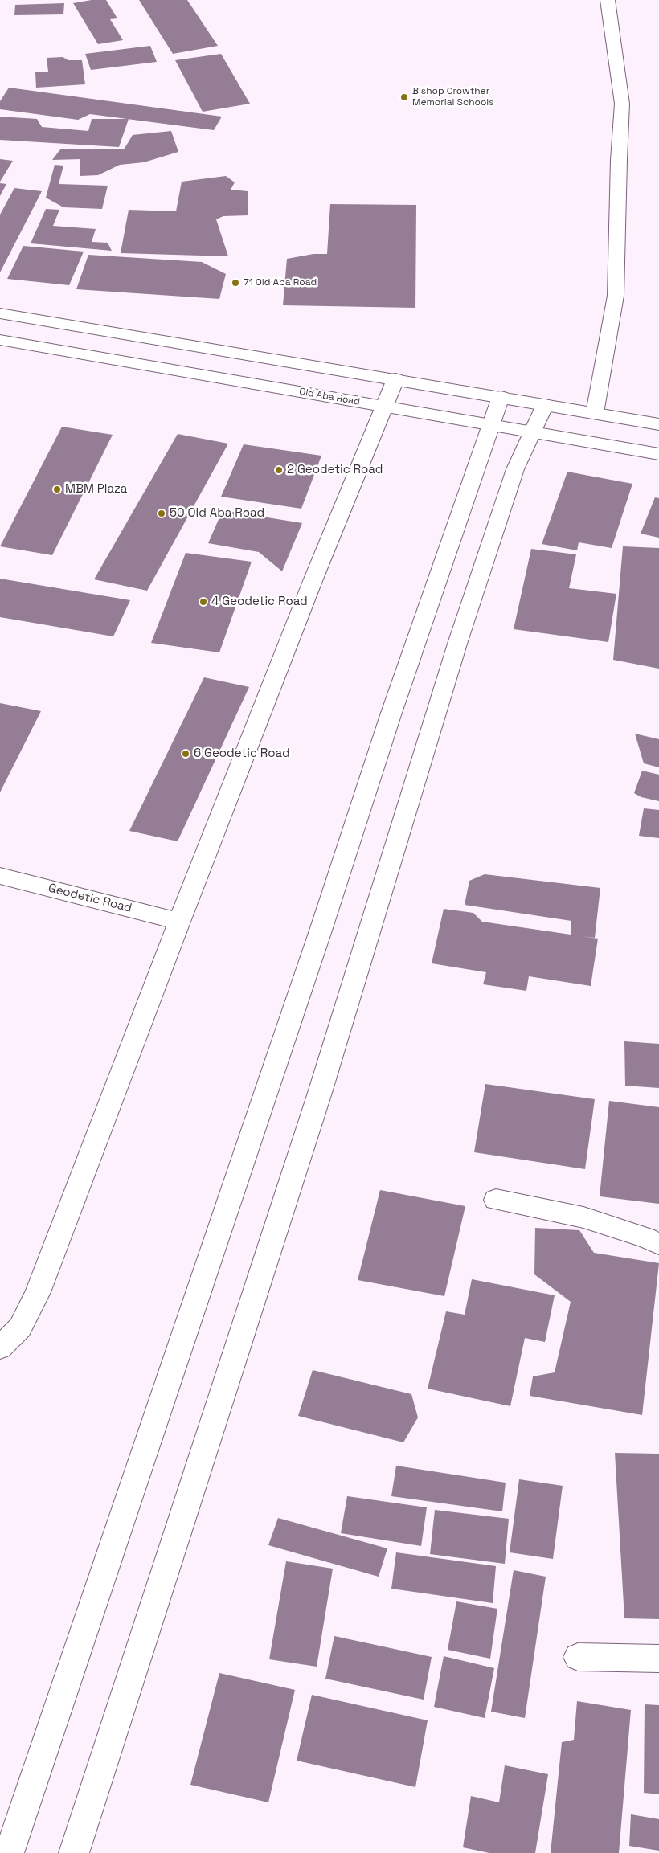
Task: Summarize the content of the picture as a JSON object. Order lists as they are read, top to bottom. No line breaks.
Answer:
{"streets":{"street":["Old Aba Road","Geodetic Road"]},"places":["Bishop Crowther Memorial Schools","71 Old Aba Road","2 Geodetic Road","MBM Plaza","50 Old Aba Road","4 Geodetic Road","6 Geodetic Road"]}
